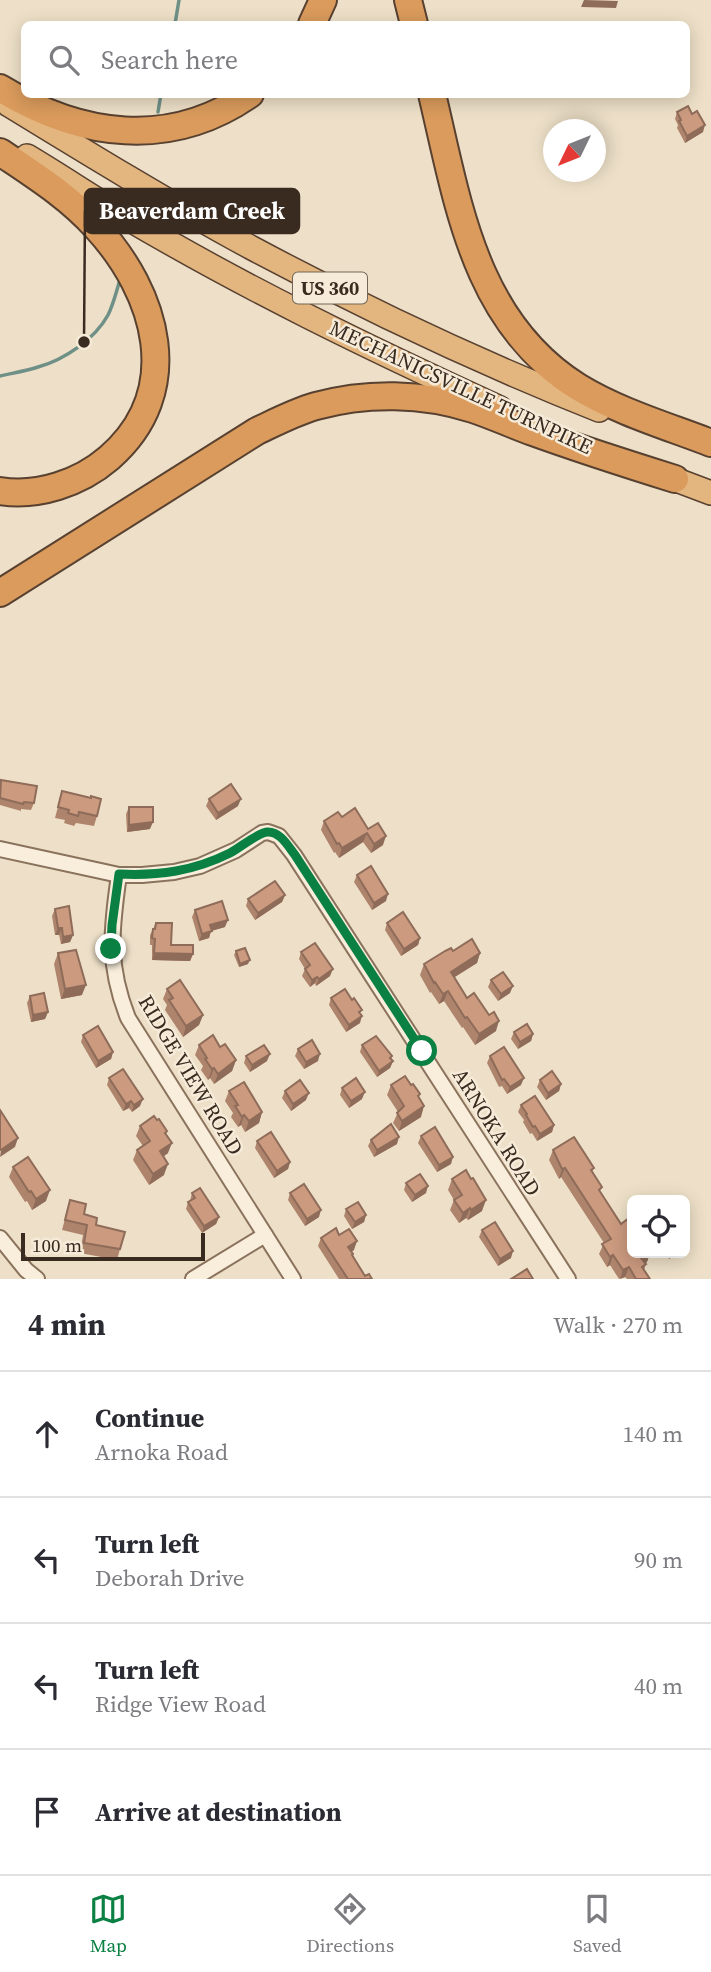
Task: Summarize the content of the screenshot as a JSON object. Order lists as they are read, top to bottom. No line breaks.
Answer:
{"streets":{"highway":["US 360","MECHANICSVILLE TURNPIKE"],"street":["RIDGE VIEW ROAD","ARNOKA ROAD"]},"crossings":[["RIDGE VIEW ROAD","ARNOKA ROAD"]],"places":["Beaverdam Creek"],"scale_bar":"100 m","north":"bottom left","page":{"search":"Search here","scale":"100 m","heading":["4 min","Walk · 270 m"],"list":[["Continue","Arnoka Road","140 m"],["Turn left","Deborah Drive","90 m"],["Turn left","Ridge View Road","40 m"],"Arrive at destination"],"nav":["Map","Directions","Saved"]}}
